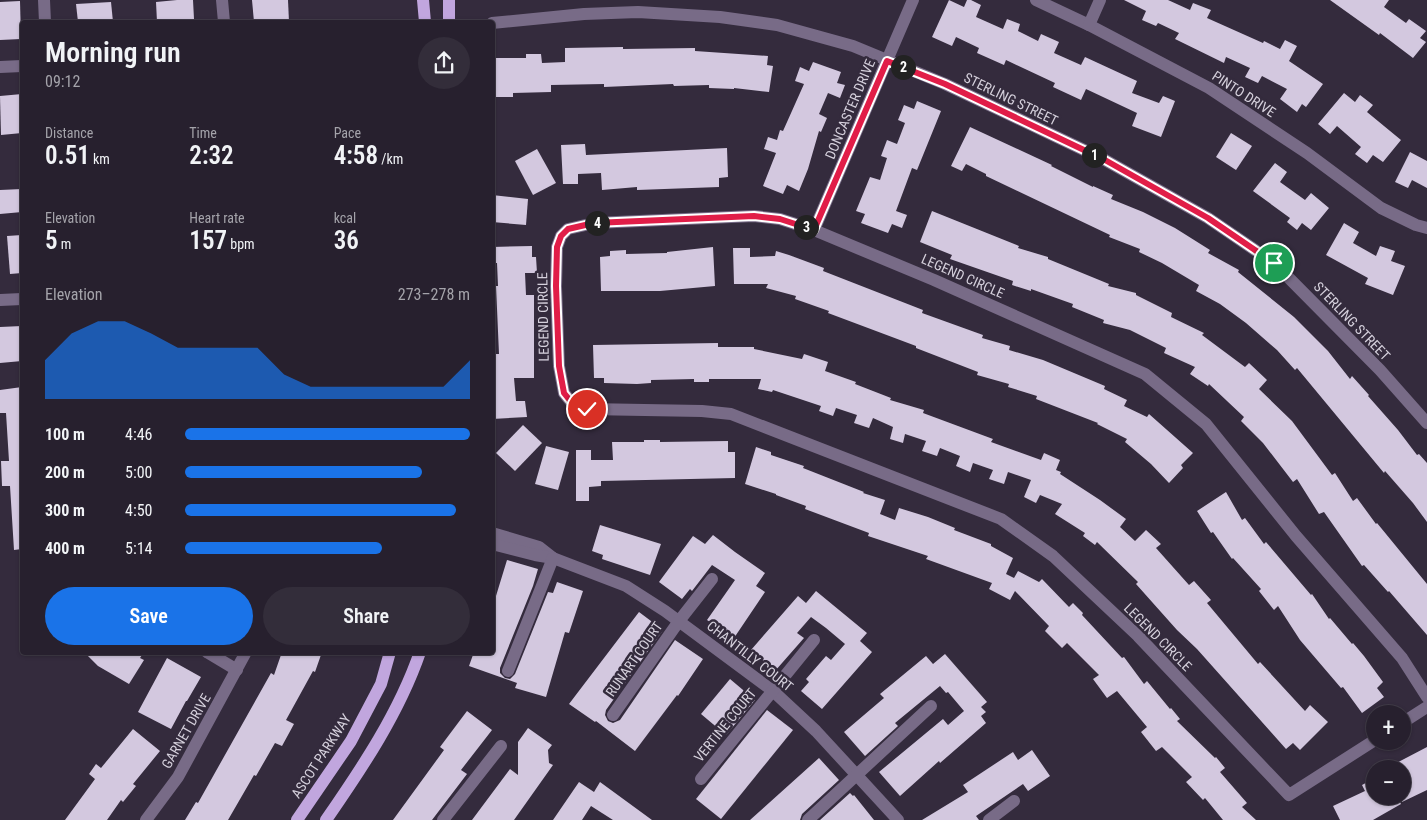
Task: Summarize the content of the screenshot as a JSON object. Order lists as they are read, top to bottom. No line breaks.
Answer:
{"streets":{"main road":["ASCOT PARKWAY"],"street":["PINTO DRIVE","STERLING STREET","DONCASTER DRIVE","LEGEND CIRCLE","CHANTILLY COURT","RUNART COURT","VERTINE COURT","GARNET DRIVE"]},"crossings":[["STERLING STREET","DONCASTER DRIVE"],["DONCASTER DRIVE","LEGEND CIRCLE"],["CHANTILLY COURT","RUNART COURT"],["CHANTILLY COURT","VERTINE COURT"]],"page":{"heading":["Morning run","09:12"],"pins":["2","1","4","3"],"stats":[["Distance","0.51 km"],["Time","2:32"],["Pace","4:58 /km"],["Elevation","5 m"],["Heart rate","157 bpm"],["kcal","36"]],"chart":["Elevation","273–278 m"],"list":[{"name":"100 m","note":"4:46"},{"name":"200 m","note":"5:00"},{"name":"300 m","note":"4:50"},{"name":"400 m","note":"5:14"}],"buttons":["Save","Share"],"map_buttons":["+","−"]}}
